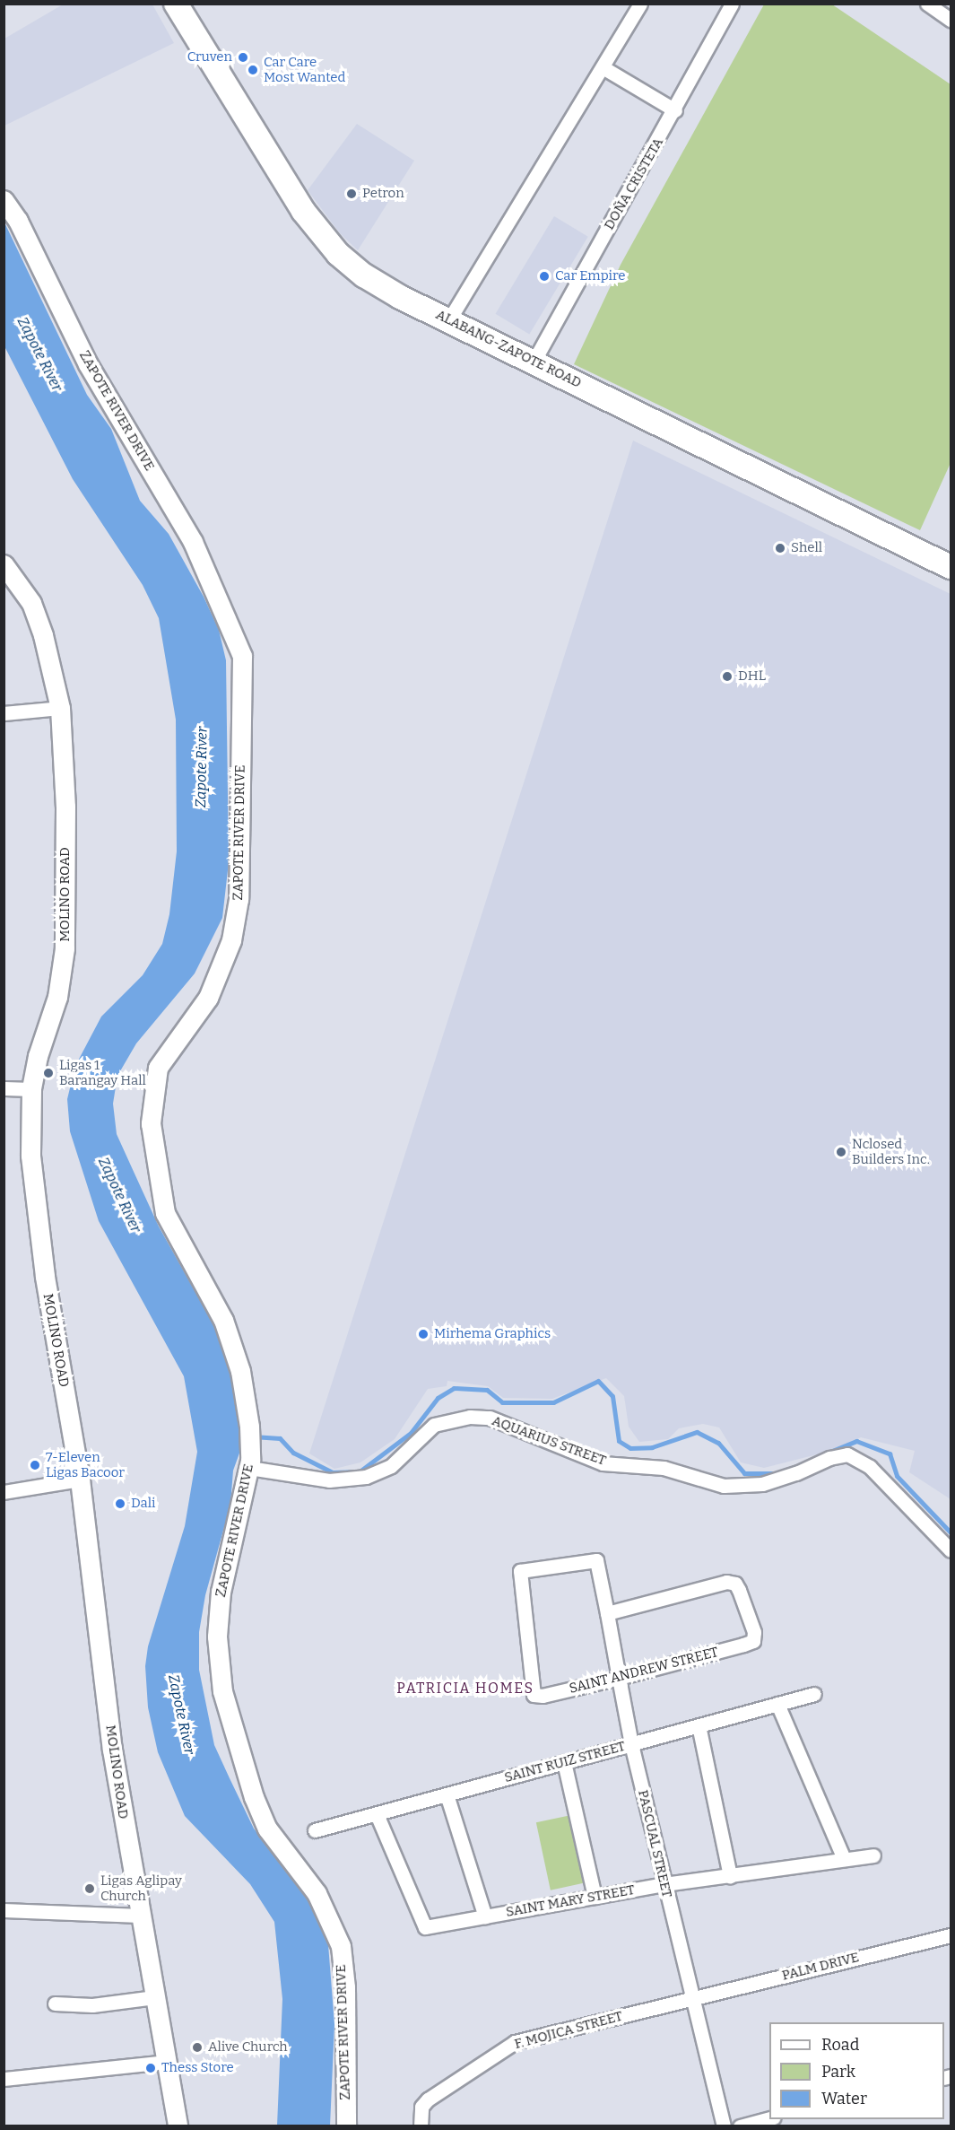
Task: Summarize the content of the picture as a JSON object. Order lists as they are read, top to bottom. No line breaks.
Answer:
{"streets":{"highway":["ALABANG-ZAPOTE ROAD"],"main road":["ZAPOTE RIVER DRIVE","MOLINO ROAD"],"street":["DOÑA CRISTETA","AQUARIUS STREET","SAINT ANDREW STREET","SAINT RUIZ STREET","PASCUAL STREET","SAINT MARY STREET","PALM DRIVE","F. MOJICA STREET"]},"crossings":[["DOÑA CRISTETA","ALABANG-ZAPOTE ROAD"],["ZAPOTE RIVER DRIVE","AQUARIUS STREET"],["SAINT ANDREW STREET","PASCUAL STREET"],["SAINT RUIZ STREET","PASCUAL STREET"],["SAINT RUIZ STREET","SAINT MARY STREET"],["PASCUAL STREET","SAINT MARY STREET"],["PASCUAL STREET","PALM DRIVE"],["PASCUAL STREET","F. MOJICA STREET"],["PALM DRIVE","F. MOJICA STREET"]],"districts":["PATRICIA HOMES"],"water":["Zapote River"],"places":["Cruven","Car Care Most Wanted","Petron","Car Empire","Shell","DHL","Ligas 1 Barangay Hall","Nclosed Builders Inc.","Mirhema Graphics","7-Eleven Ligas Bacoor","Dali","Ligas Aglipay Church","Alive Church","Thess Store"],"legend":["Road","Park","Water"]}
